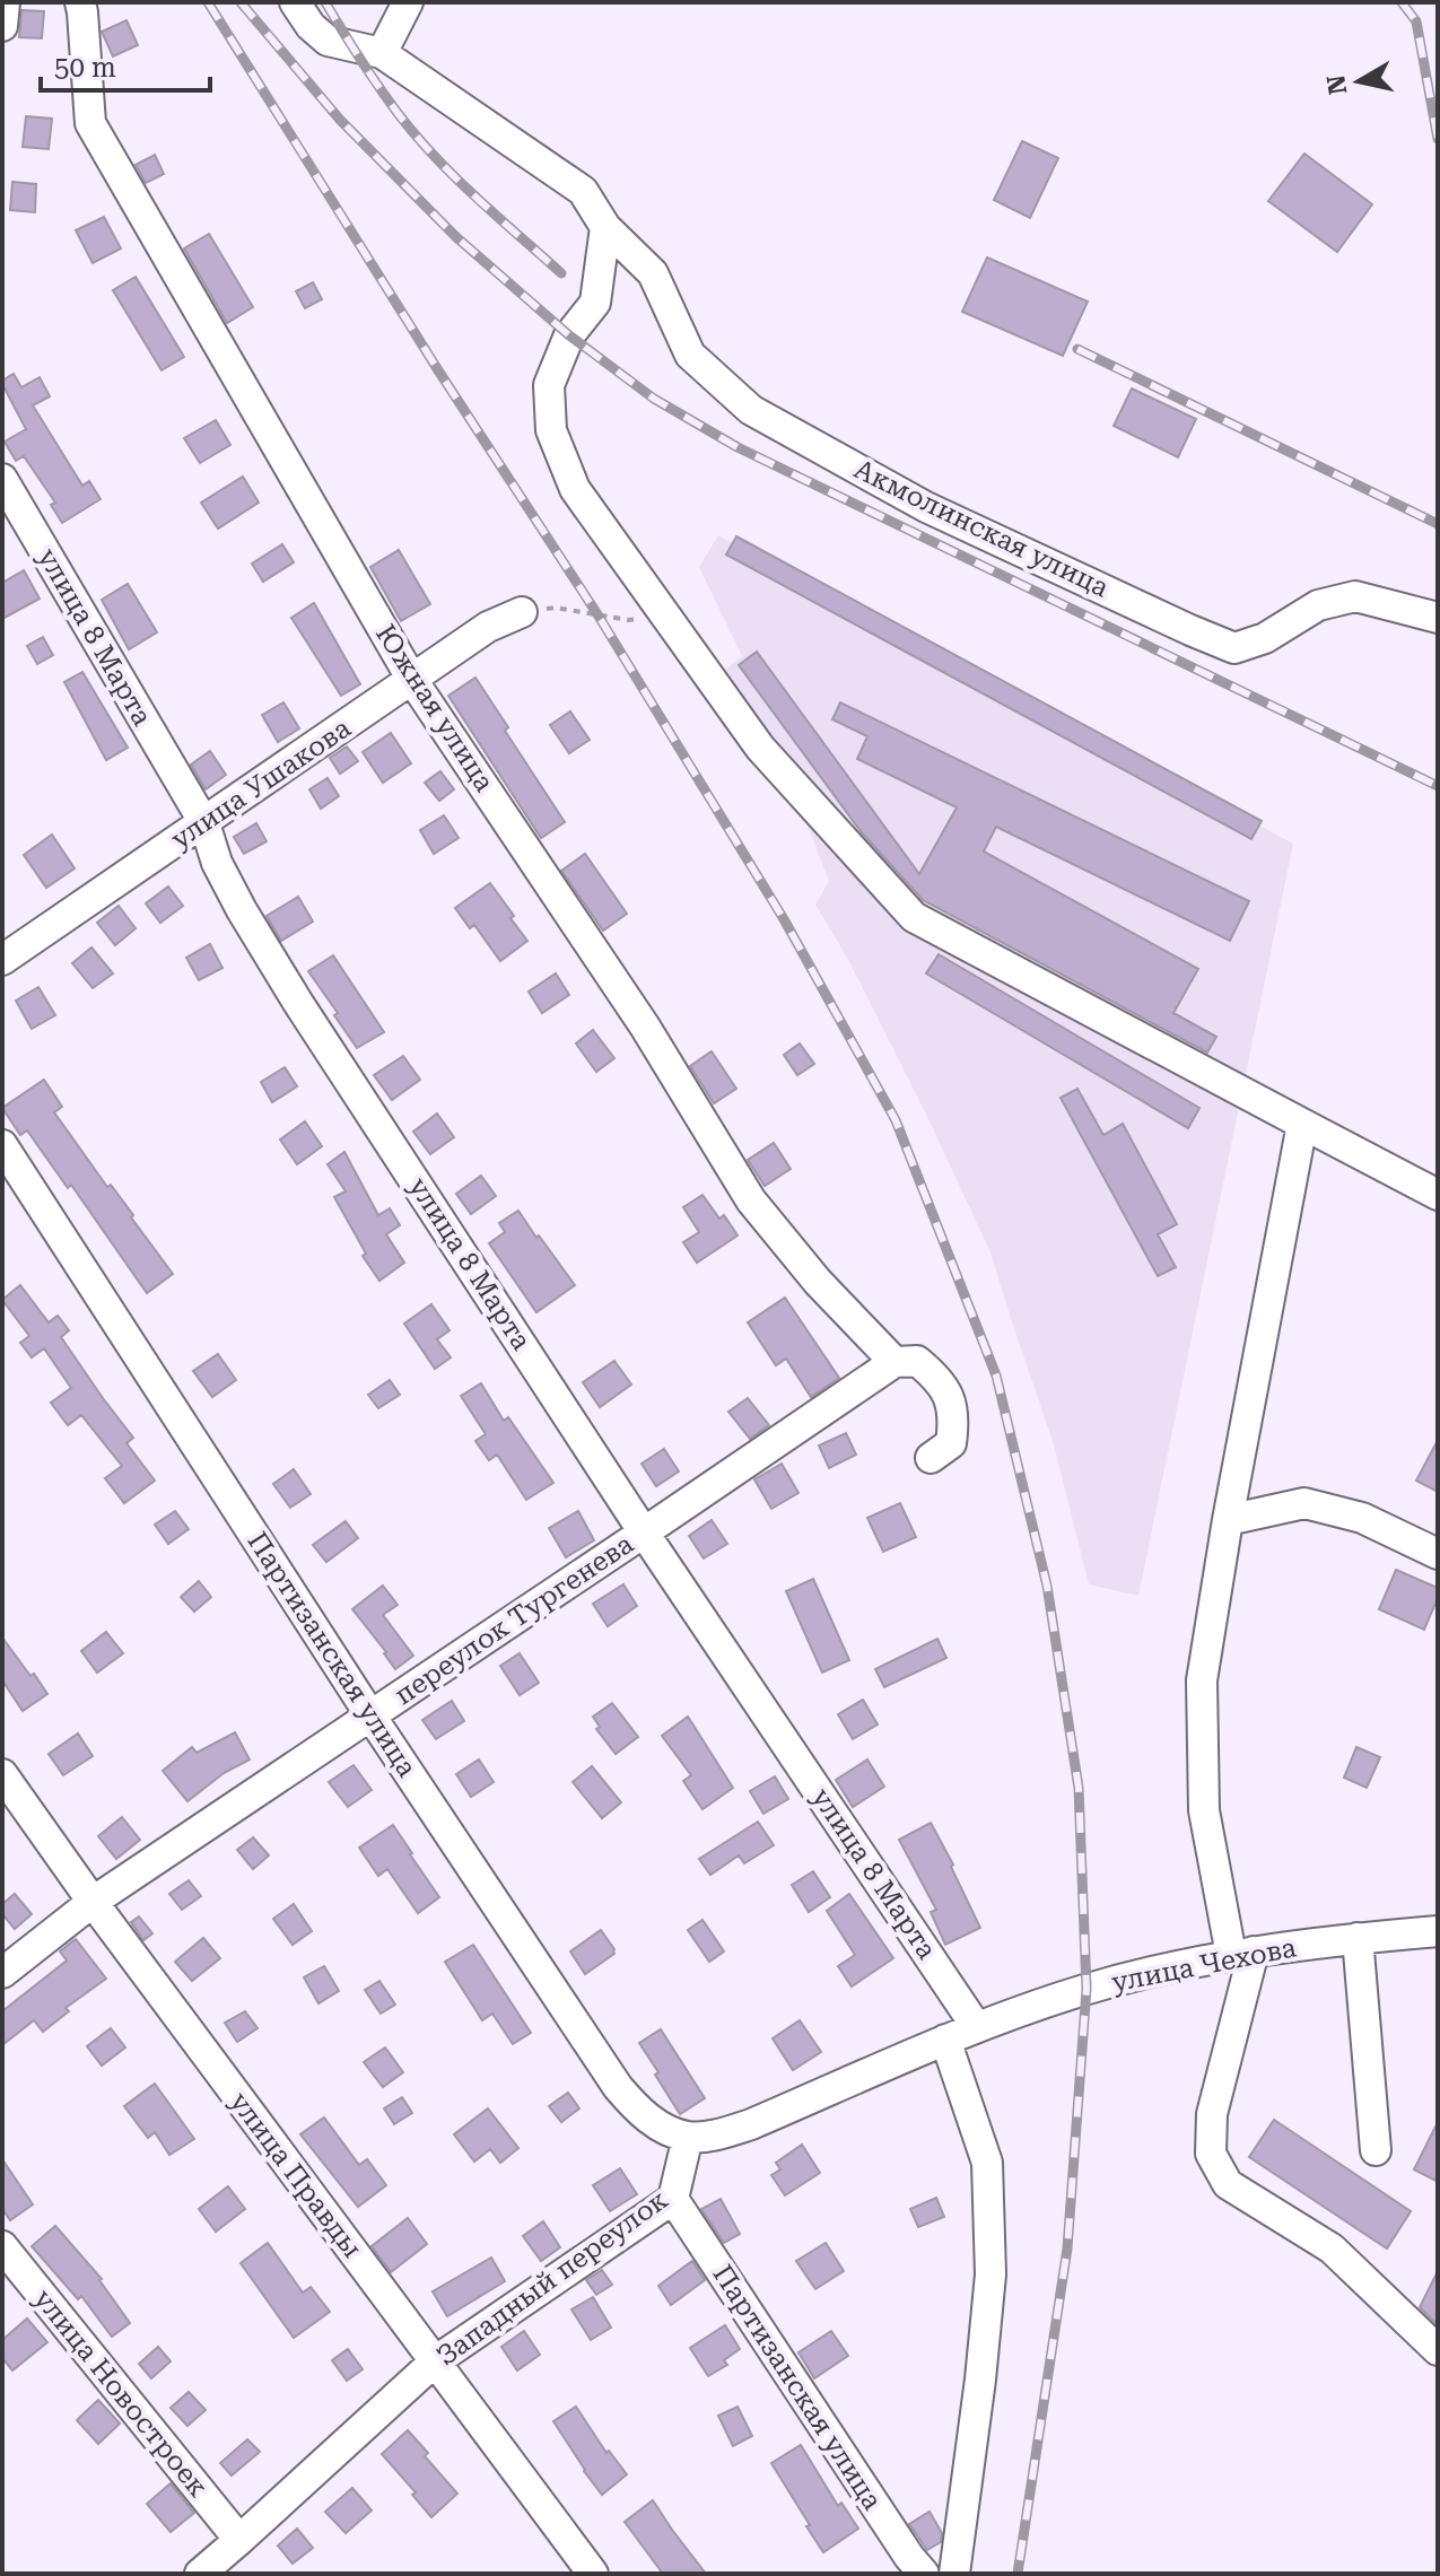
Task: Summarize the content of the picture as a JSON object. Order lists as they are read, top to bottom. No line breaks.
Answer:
{"streets":{"street":["Акмолинская улица","улица 8 Марта","Южная улица","улица Ушакова","переулок Тургенева","Партизанская улица","улица Чехова","улица Правды","Западный переулок","улица Новостроек"]},"crossings":[["улица 8 Марта","улица Ушакова"],["улица 8 Марта","переулок Тургенева"],["улица 8 Марта","улица Чехова"],["Южная улица","улица Ушакова"],["Южная улица","переулок Тургенева"],["переулок Тургенева","Партизанская улица"],["переулок Тургенева","улица Правды"],["Партизанская улица","Западный переулок"],["улица Правды","Западный переулок"],["Западный переулок","улица Новостроек"]],"scale_bar":"50 m","north":"left"}
